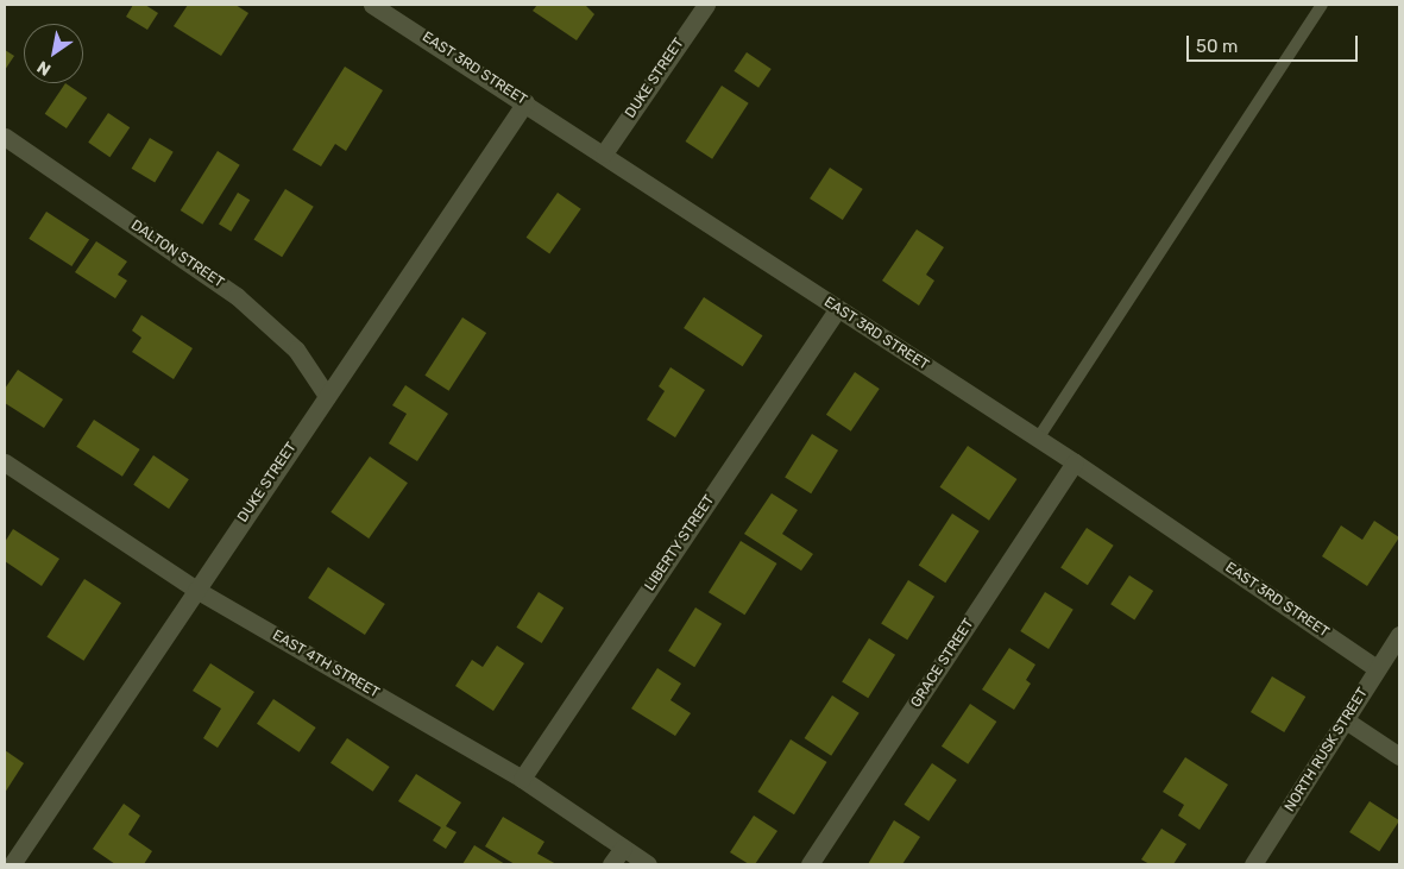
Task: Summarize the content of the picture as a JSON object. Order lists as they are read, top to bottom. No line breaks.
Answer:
{"streets":{"street":["EAST 3RD STREET","DUKE STREET","DALTON STREET","LIBERTY STREET","GRACE STREET","EAST 4TH STREET","NORTH RUSK STREET"]},"crossings":[["EAST 3RD STREET","DUKE STREET"],["EAST 3RD STREET","LIBERTY STREET"],["EAST 3RD STREET","GRACE STREET"],["EAST 3RD STREET","NORTH RUSK STREET"],["DUKE STREET","DALTON STREET"],["DUKE STREET","EAST 4TH STREET"],["LIBERTY STREET","EAST 4TH STREET"]],"scale_bar":"50 m","north":"bottom left"}
